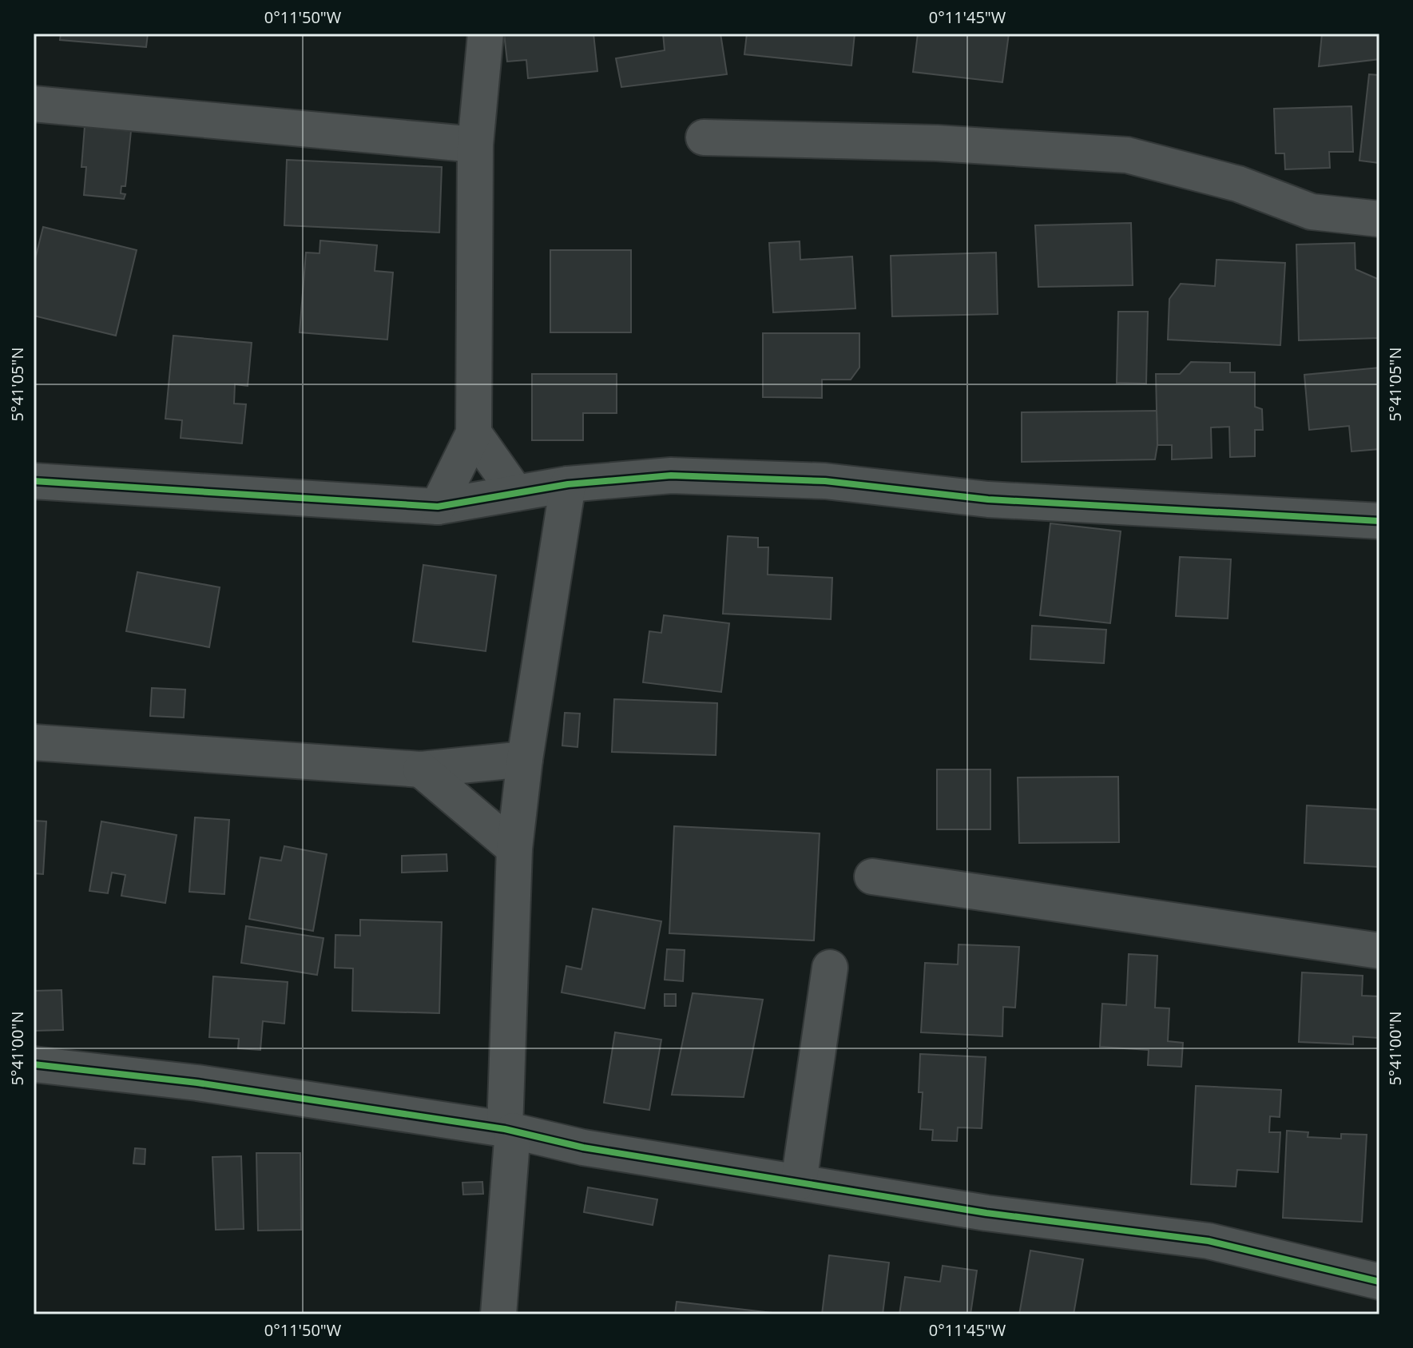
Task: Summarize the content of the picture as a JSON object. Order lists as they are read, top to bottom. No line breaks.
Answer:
{"coordinates":["0°11'50\"W","0°11'45\"W","5°41'05\"N","5°41'00\"N"]}
